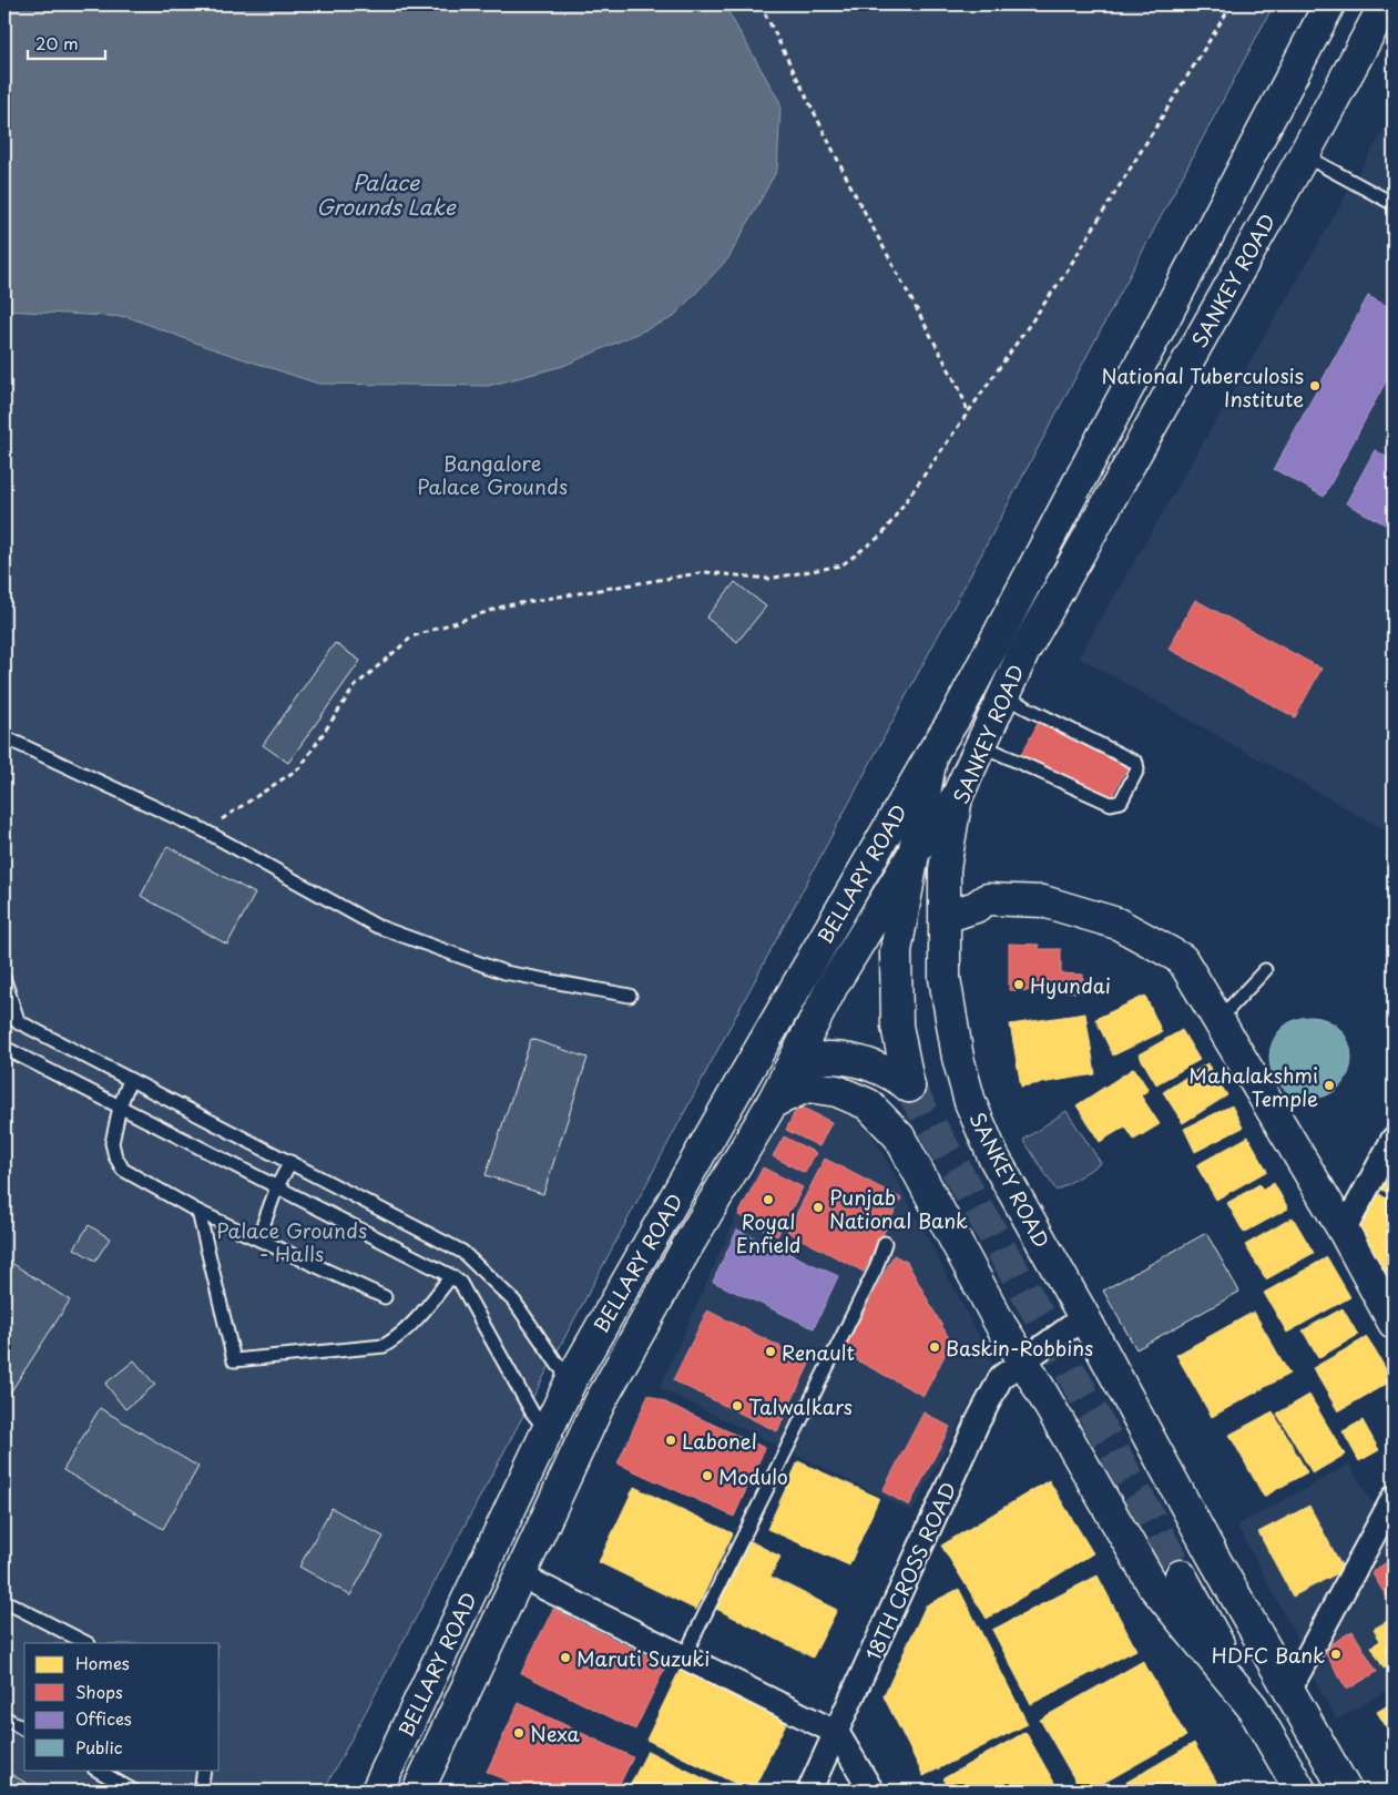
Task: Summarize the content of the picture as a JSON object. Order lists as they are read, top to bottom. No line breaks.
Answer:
{"streets":{"main road":["SANKEY ROAD","BELLARY ROAD"],"street":["18TH CROSS ROAD"]},"crossings":[["SANKEY ROAD","BELLARY ROAD"],["SANKEY ROAD","18TH CROSS ROAD"]],"water":["Palace Grounds Lake"],"parks":["Bangalore Palace Grounds","Palace Grounds - Halls"],"places":["National Tuberculosis Institute","Hyundai","Mahalakshmi Temple","Royal Enfield","Punjab National Bank","Baskin-Robbins","Renault","Talwalkars","Labonel","Modulo","HDFC Bank","Maruti Suzuki","Nexa"],"legend":["Homes","Shops","Offices","Public"],"scale_bar":"20 m"}
